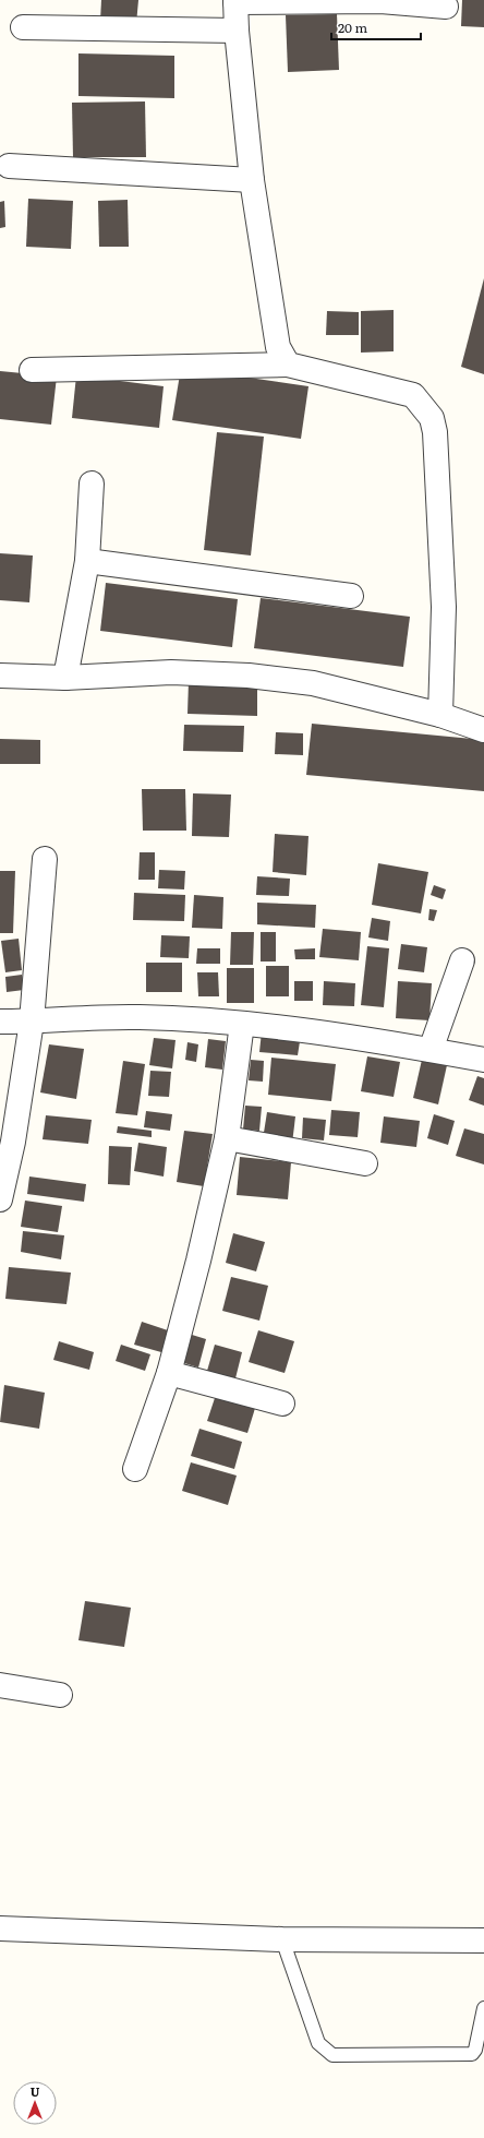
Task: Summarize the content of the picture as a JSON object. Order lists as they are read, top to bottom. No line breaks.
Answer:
{"scale_bar":"20 m","north":"top"}
